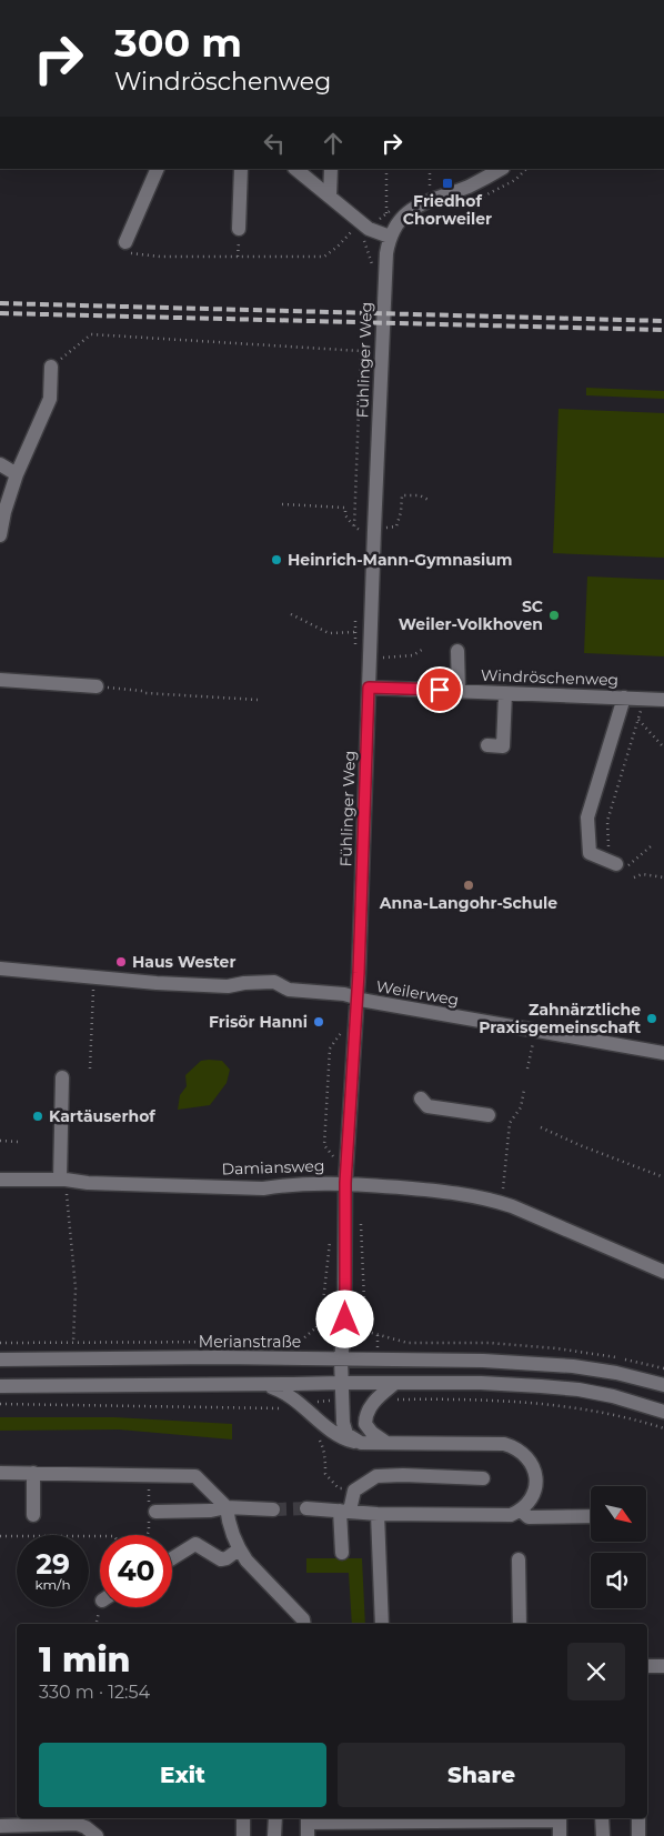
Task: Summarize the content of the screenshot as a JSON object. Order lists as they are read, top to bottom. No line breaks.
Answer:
{"streets":{"street":["Fühlinger Weg","Windröschenweg","Weilerweg","Damiansweg","Merianstraße"]},"crossings":[["Fühlinger Weg","Windröschenweg"],["Fühlinger Weg","Weilerweg"],["Fühlinger Weg","Damiansweg"],["Fühlinger Weg","Merianstraße"]],"places":{"transit":["Friedhof Chorweiler"],"other":["Heinrich-Mann-Gymnasium","SC Weiler-Volkhoven","Anna-Langohr-Schule","Haus Wester","Zahnärztliche Praxisgemeinschaft","Frisör Hanni","Kartäuserhof"]},"north":"bottom right","page":{"turn":["300 m","Windröschenweg"],"speed":"29 km/h","limit":"40","heading":["1 min","330 m · 12:54"],"buttons":["Exit","Share"]}}
